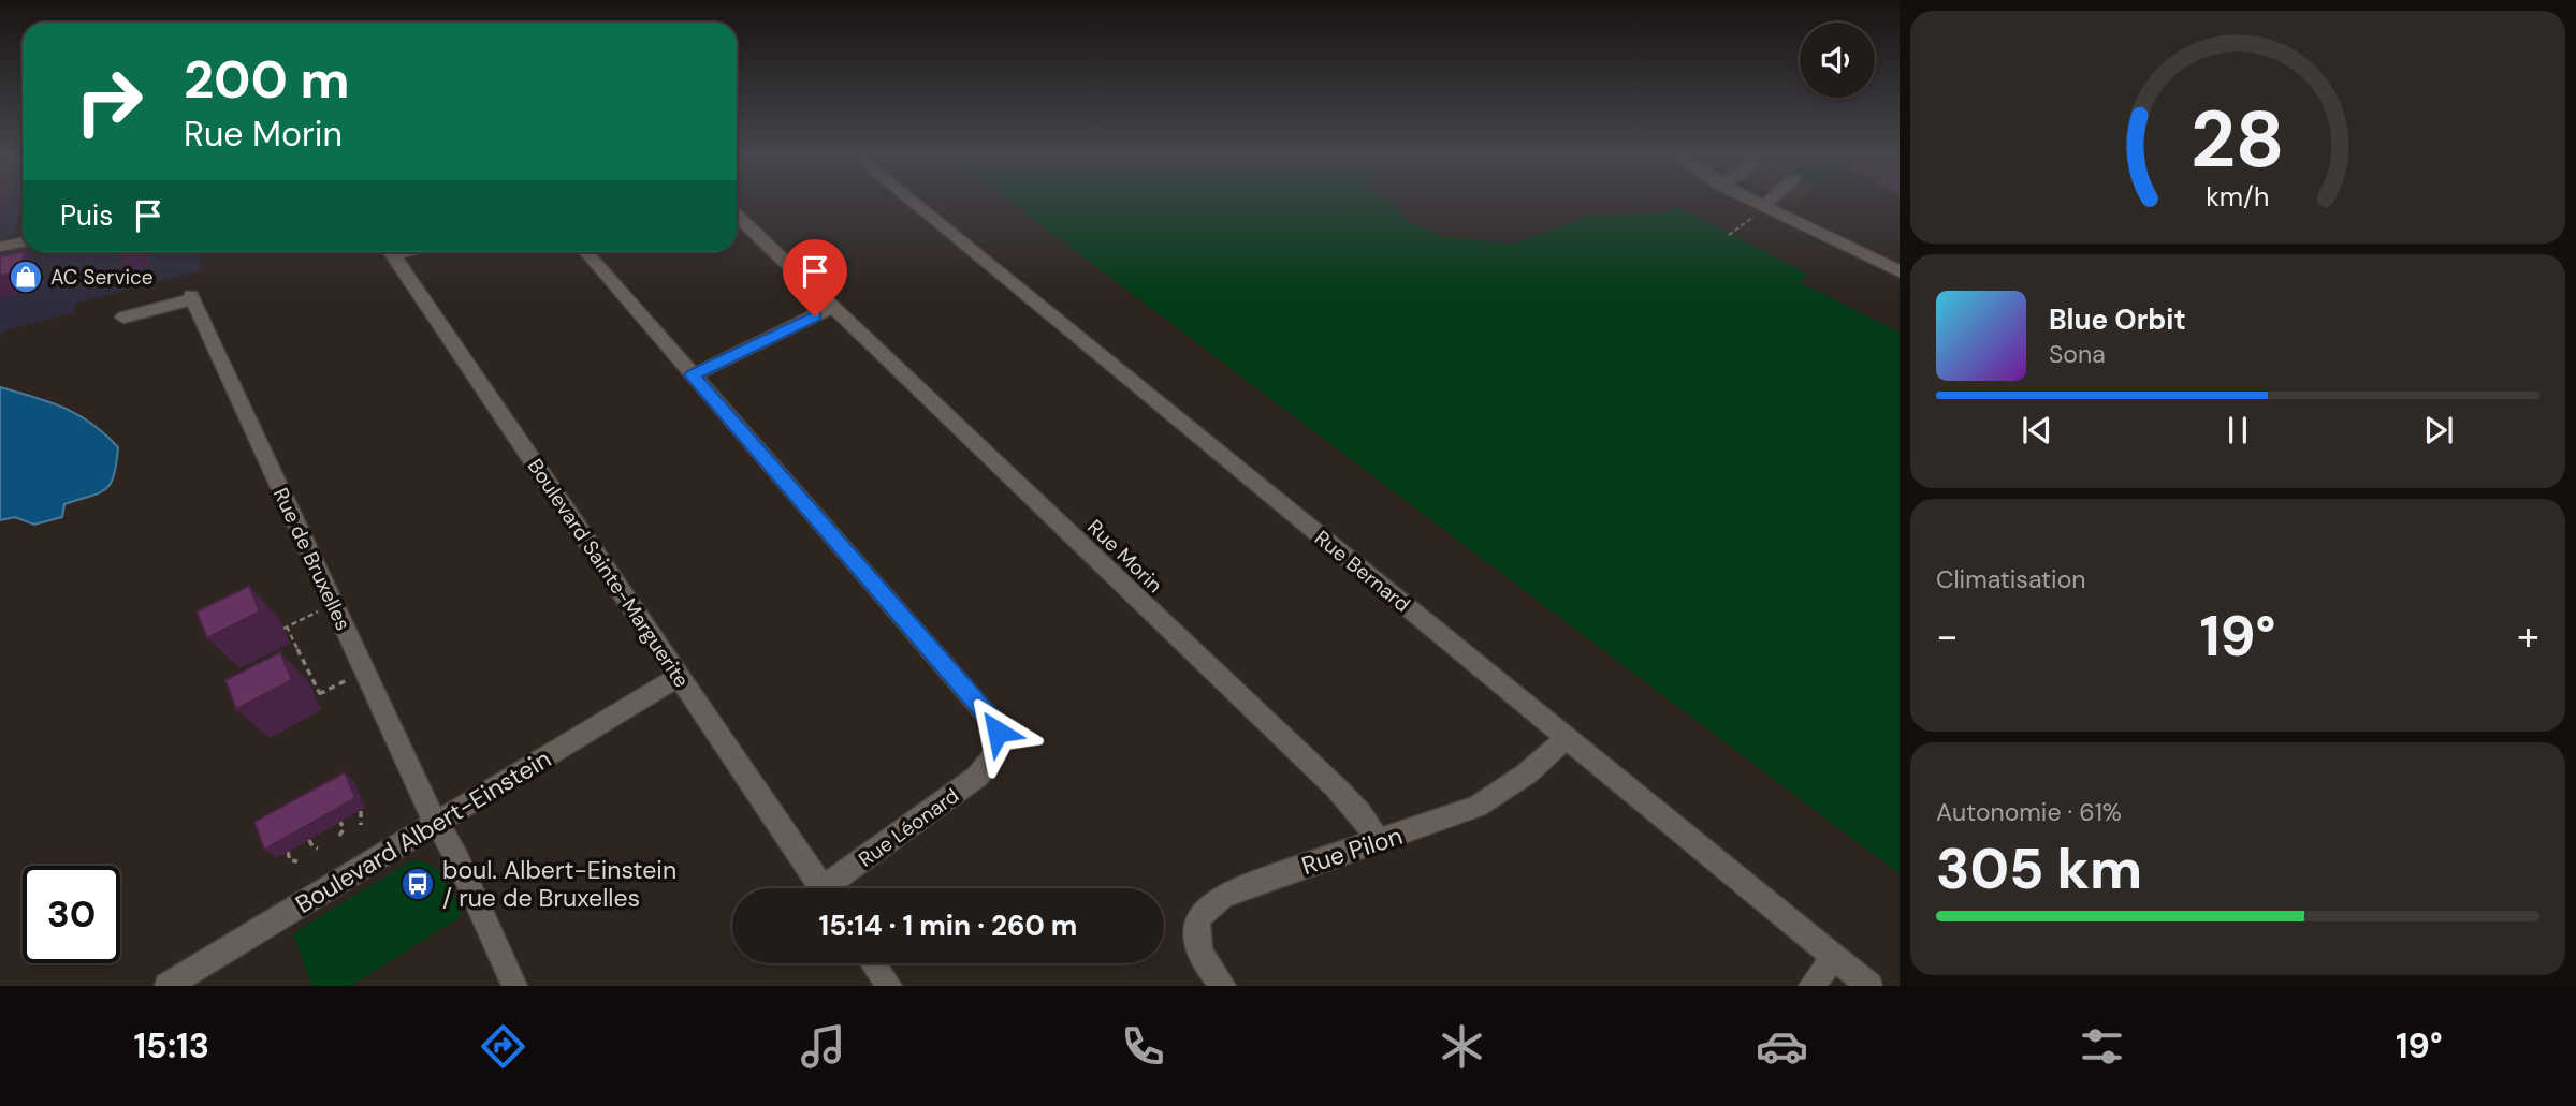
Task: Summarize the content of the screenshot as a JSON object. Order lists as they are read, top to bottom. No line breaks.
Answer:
{"streets":{"street":["Rue Morin","Rue de Bruxelles","Rue Bernard","Boulevard Sainte-Marguerite","Rue Léonard","Boulevard Albert-Einstein","Rue Pilon"]},"crossings":[["Rue Morin","Rue Pilon"],["Rue de Bruxelles","Boulevard Albert-Einstein"],["Rue Bernard","Rue Pilon"],["Boulevard Sainte-Marguerite","Boulevard Albert-Einstein"]],"places":{"shop":["AC Service"],"bus stop":["boul. Albert-Einstein / rue de Bruxelles"]},"page":{"turn":["200 m","Rue Morin"],"then":"Puis","song":["Blue Orbit","Sona"],"tile":["Climatisation",["Autonomie · 61%","305 km"]],"heat":["−","19°","+"],"limit":"30","trip":"15:14 · 1 min · 260 m","tabs":["15:13","19°"],"gauge":["28","km/h"]}}
